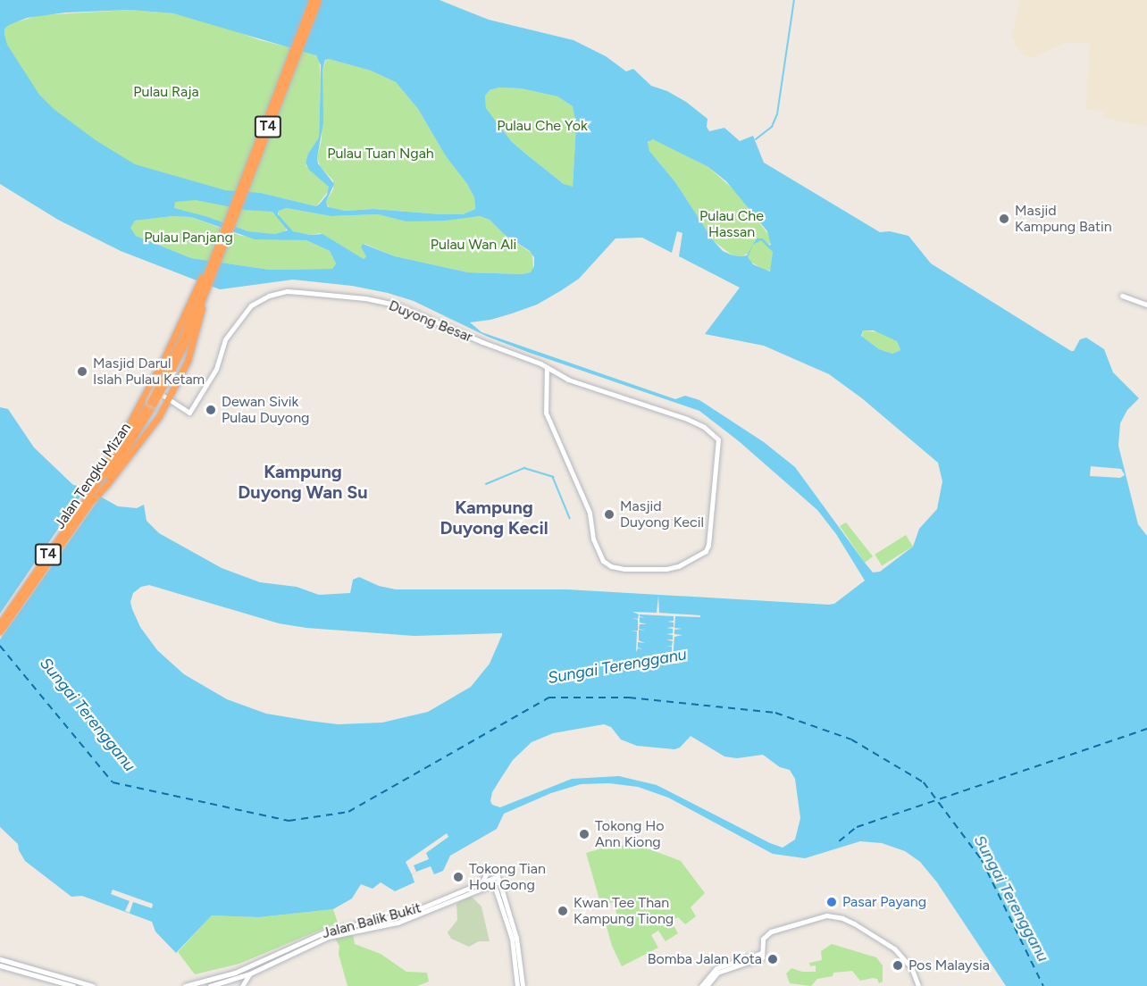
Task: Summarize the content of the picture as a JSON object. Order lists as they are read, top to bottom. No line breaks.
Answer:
{"streets":{"highway":["T4","Jalan Tengku Mizan"],"street":["Duyong Besar","Jalan Balik Bukit"]},"crossings":[["T4","Jalan Tengku Mizan"]],"districts":["Kampung Duyong Wan Su","Kampung Duyong Kecil"],"water":["Sungai Terengganu"],"parks":["Pulau Raja","Pulau Che Yok","Pulau Tuan Ngah","Pulau Che Hassan","Pulau Panjang","Pulau Wan Ali"],"places":["Masjid Kampung Batin","Masjid Darul Islah Pulau Ketam","Dewan Sivik Pulau Duyong","Masjid Duyong Kecil","Tokong Ho Ann Kiong","Tokong Tian Hou Gong","Pasar Payang","Kwan Tee Than Kampung Tiong","Bomba Jalan Kota","Pos Malaysia"]}
